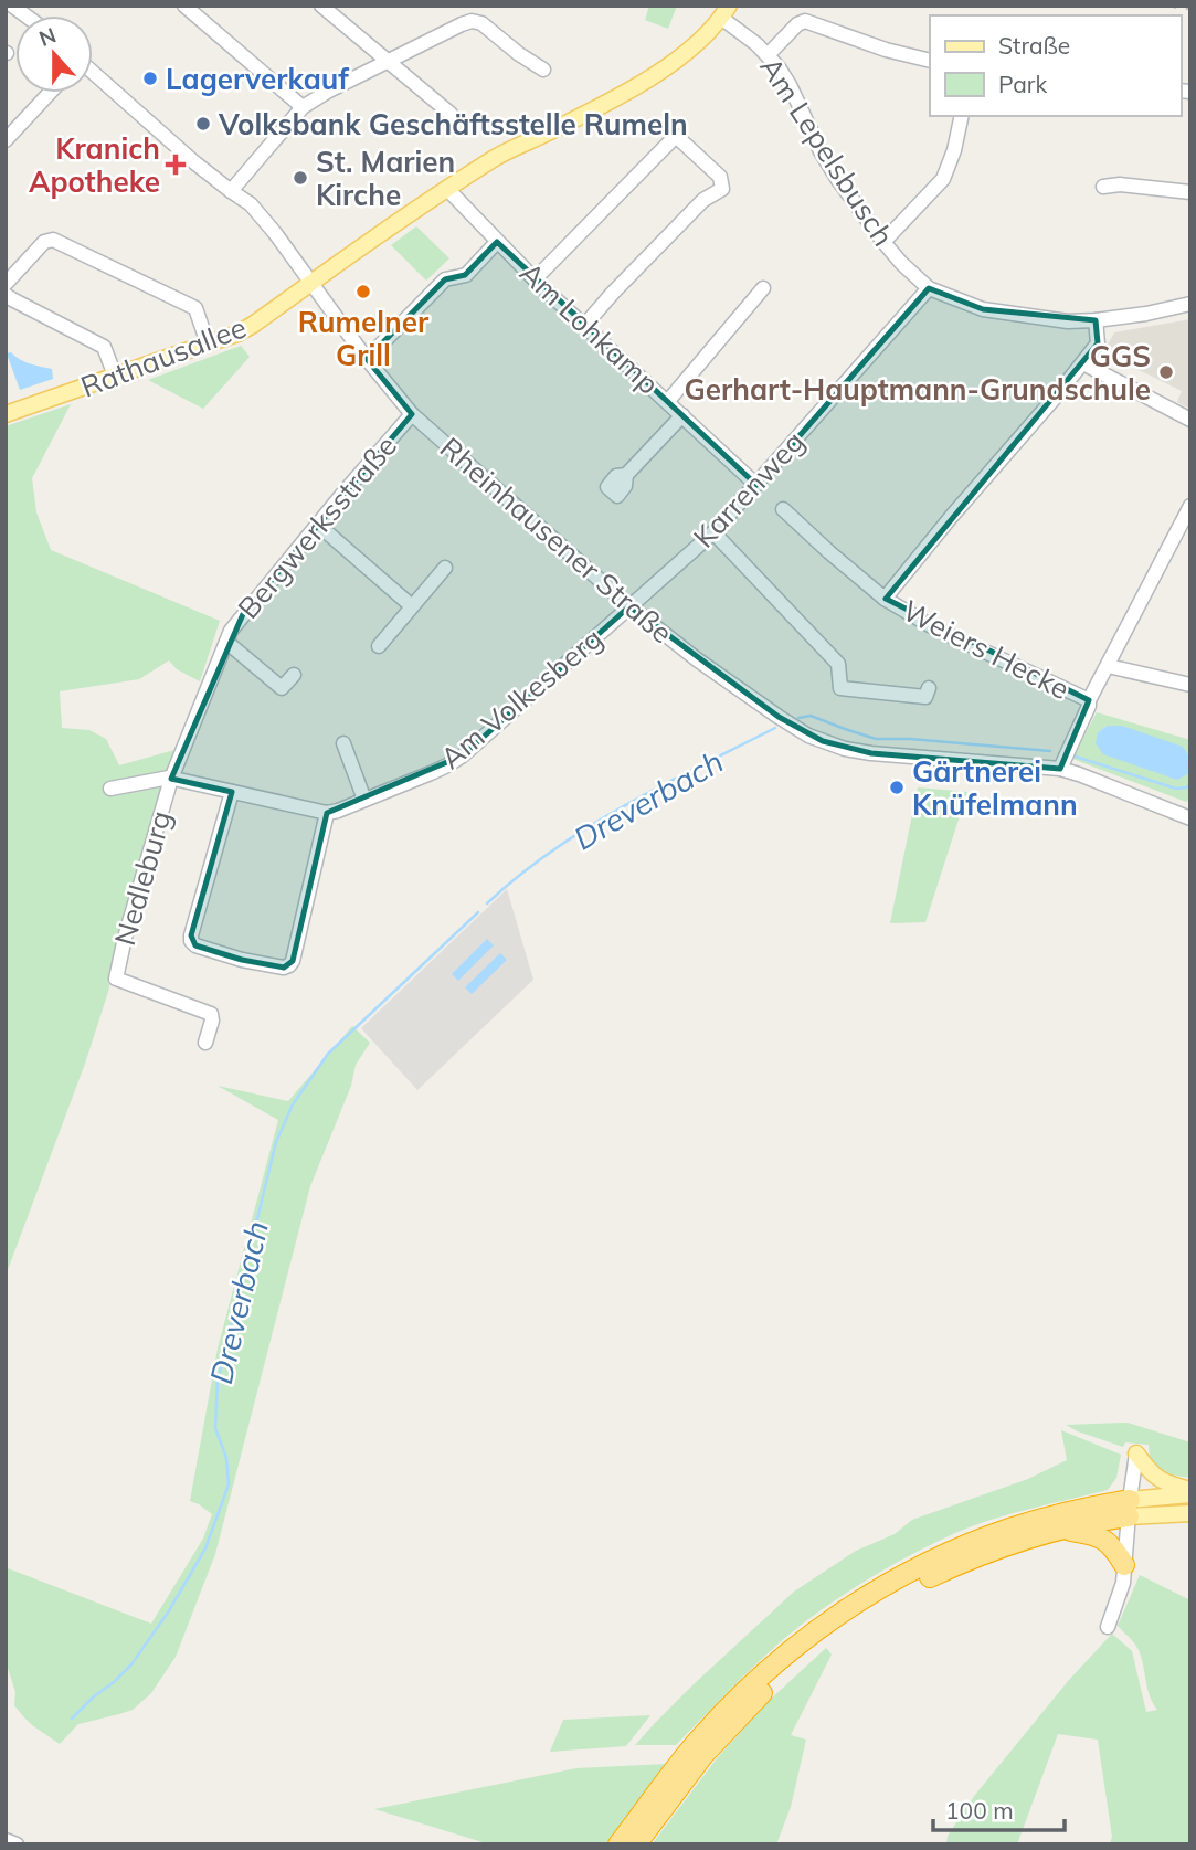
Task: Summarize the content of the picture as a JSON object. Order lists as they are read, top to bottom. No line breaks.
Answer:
{"streets":{"main road":["Rathausallee"],"street":["Am Lepelsbusch","Am Lohkamp","Karrenweg","Bergwerksstraße","Rheinhausener Straße","Weiers Hecke","Am Volkesberg","Nedleburg"]},"crossings":[["Am Lepelsbusch","Rathausallee"],["Am Lepelsbusch","Karrenweg"],["Am Lohkamp","Rathausallee"],["Am Lohkamp","Karrenweg"],["Am Lohkamp","Rheinhausener Straße"],["Rathausallee","Rheinhausener Straße"],["Karrenweg","Rheinhausener Straße"],["Karrenweg","Am Volkesberg"],["Bergwerksstraße","Rheinhausener Straße"],["Bergwerksstraße","Nedleburg"],["Rheinhausener Straße","Am Volkesberg"]],"water":["Dreverbach"],"places":{"other":["Lagerverkauf","Volksbank Geschäftsstelle Rumeln","St. Marien Kirche","Rumelner Grill","GGS Gerhart-Hauptmann-Grundschule","Gärtnerei Knüfelmann"],"health":["Kranich Apotheke"]},"legend":["Straße","Park"],"scale_bar":"100 m","north":"top"}
